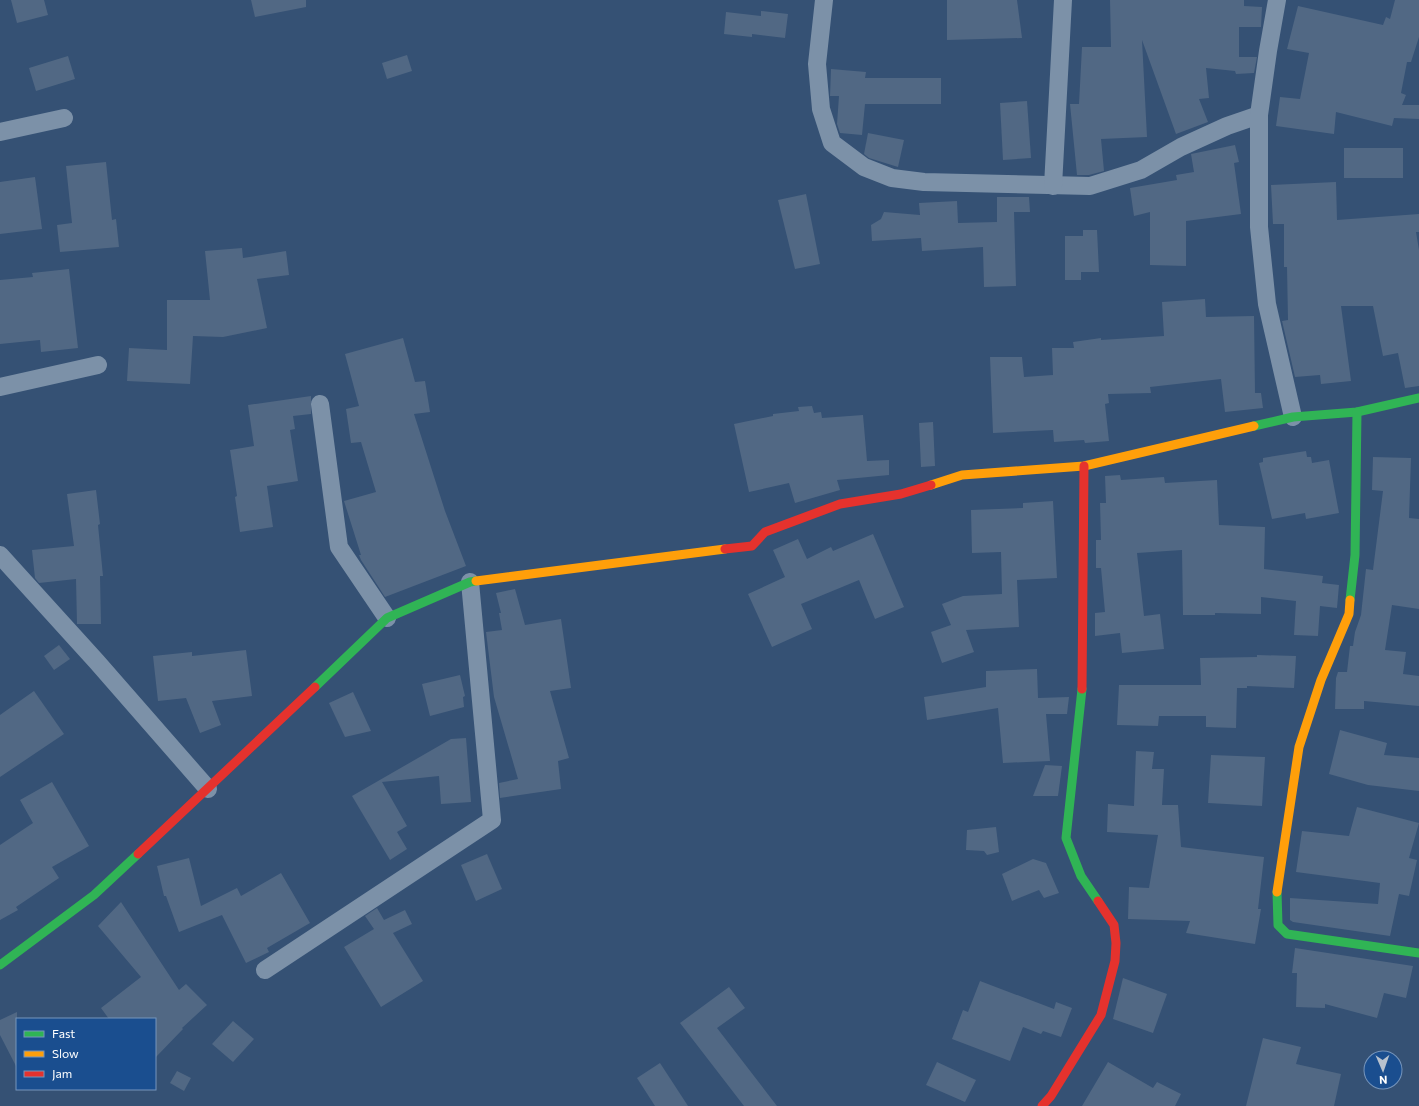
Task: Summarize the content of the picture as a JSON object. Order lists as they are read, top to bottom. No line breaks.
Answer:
{"legend":["Fast","Slow","Jam"],"north":"bottom"}
